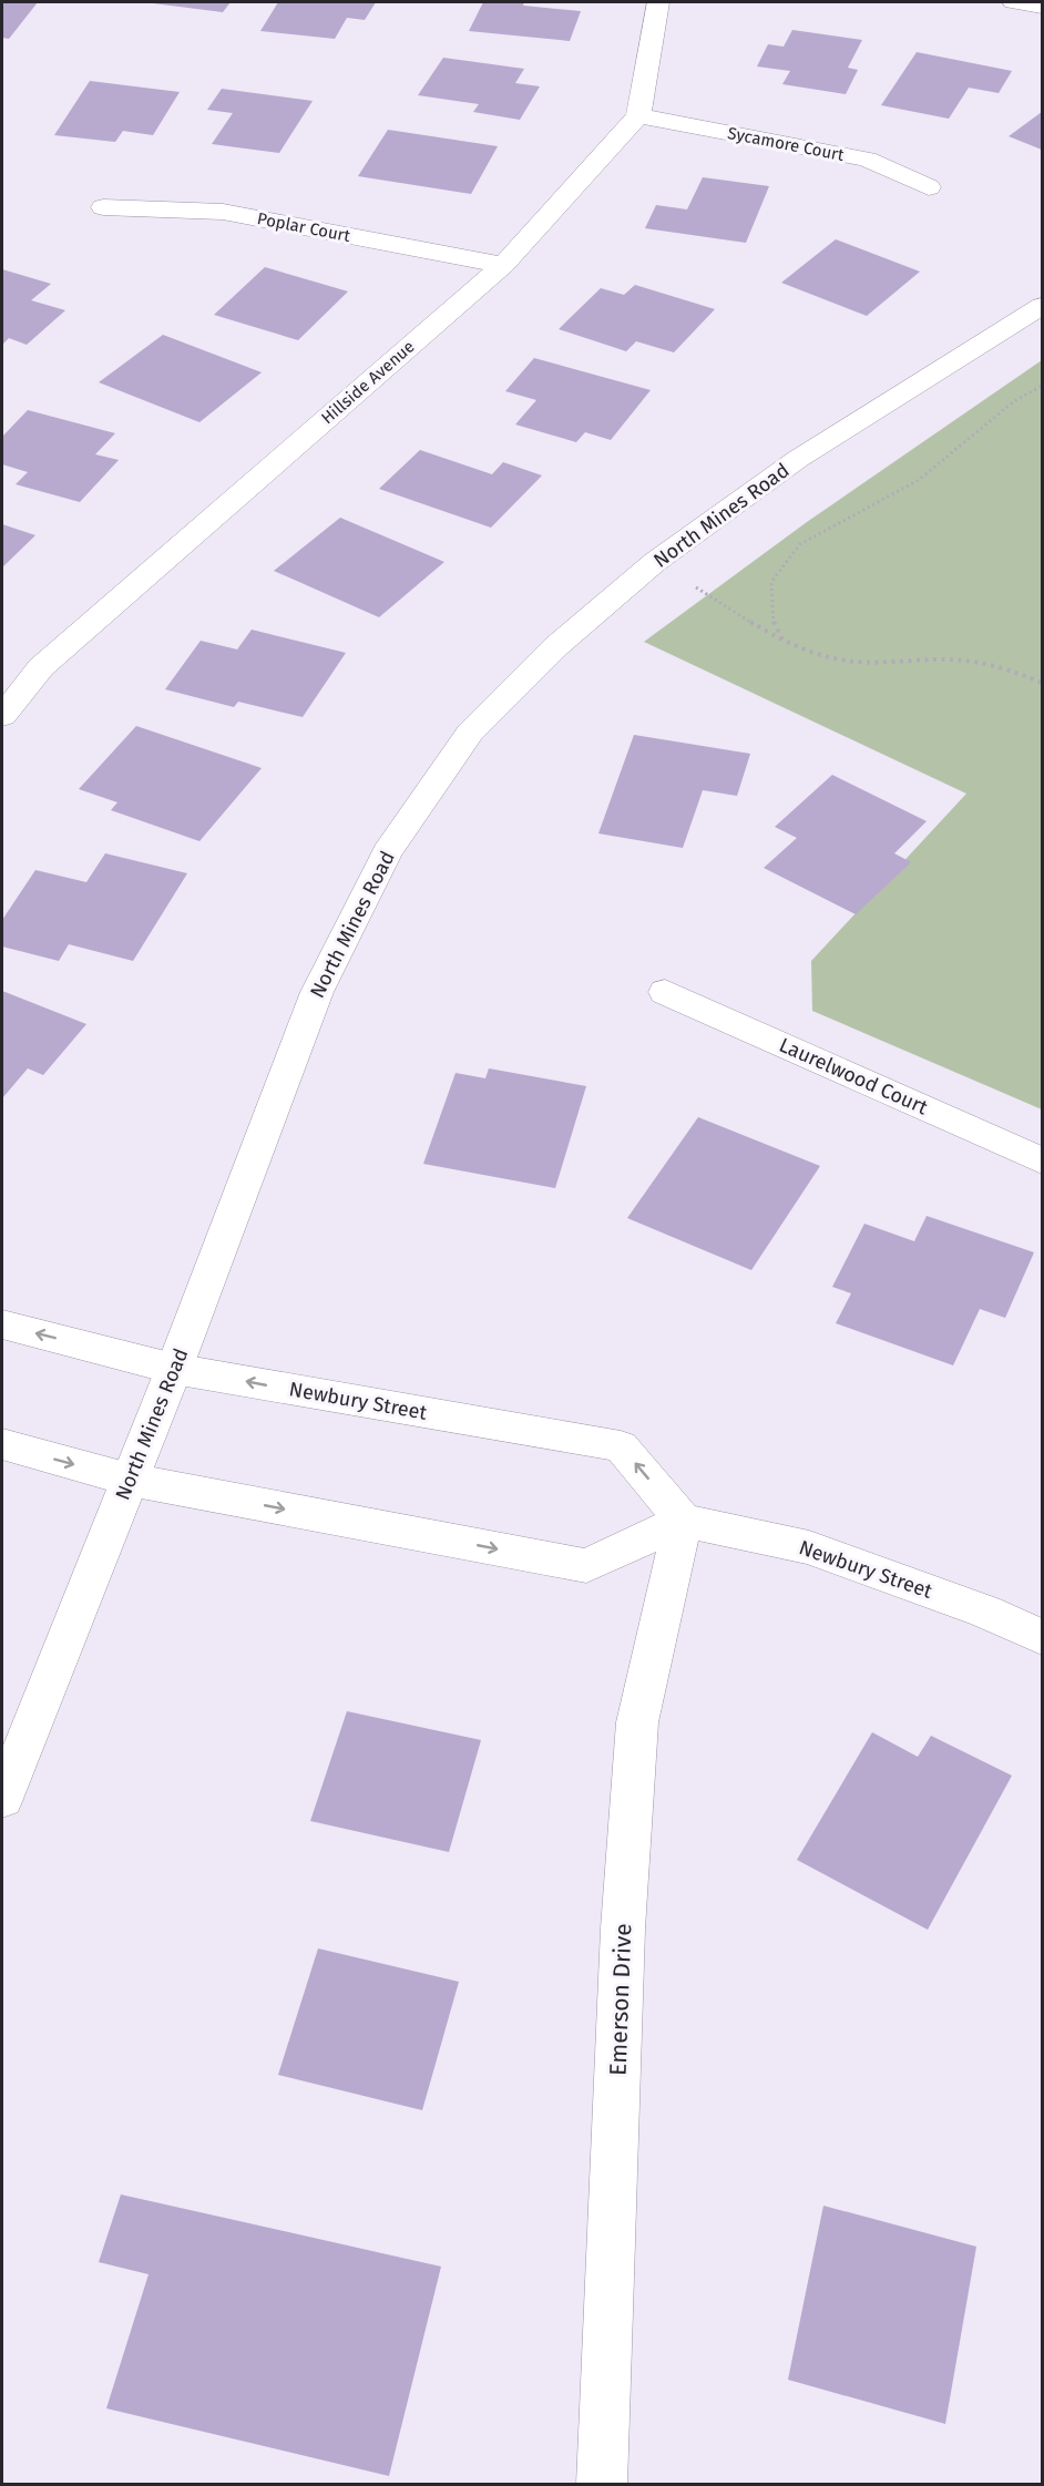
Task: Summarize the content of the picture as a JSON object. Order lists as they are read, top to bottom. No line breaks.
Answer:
{"streets":{"street":["Sycamore Court","Poplar Court","Hillside Avenue","North Mines Road","Laurelwood Court","Newbury Street","Emerson Drive"]},"crossings":[["Sycamore Court","Hillside Avenue"],["Poplar Court","Hillside Avenue"],["North Mines Road","Newbury Street"],["Newbury Street","Emerson Drive"]]}
